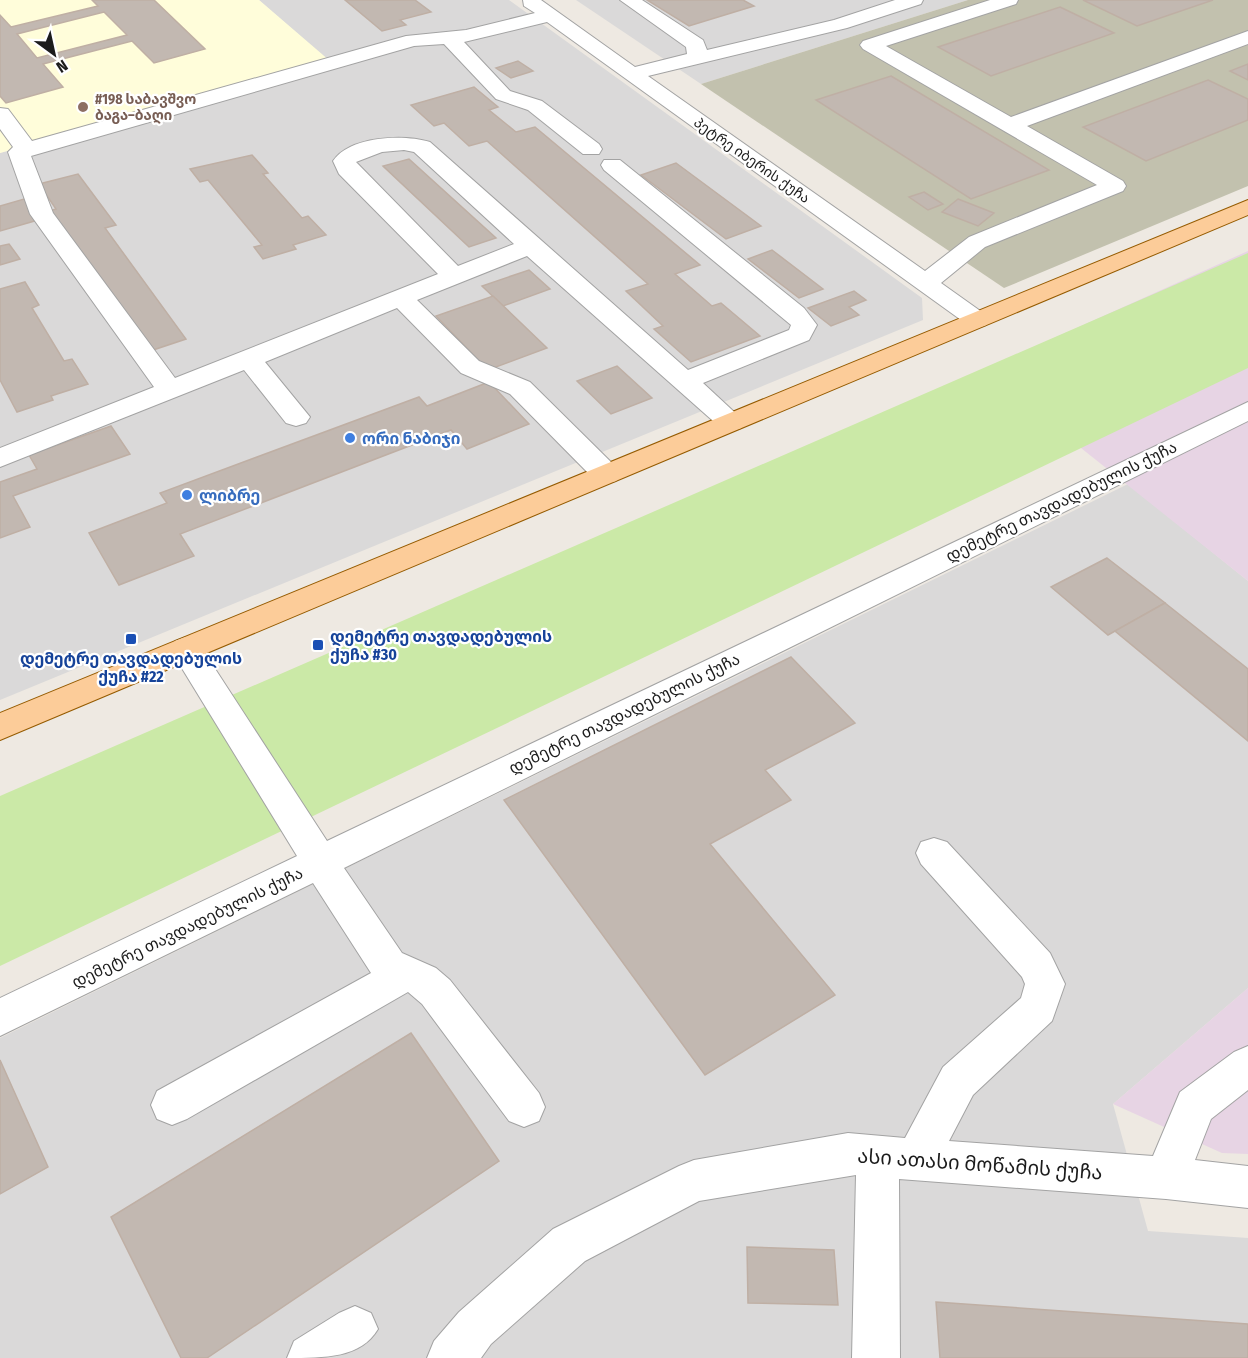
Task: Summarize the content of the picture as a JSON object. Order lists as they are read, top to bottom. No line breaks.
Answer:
{"streets":{"street":["პეტრე იბერის ქუჩა","დემეტრე თავდადებულის ქუჩა","ასი ათასი მოწამის ქუჩა"]},"places":{"other":["#198 საბავშვო ბაგა–ბაღი","ორი ნაბიჯი","ლიბრე"],"transit":["დემეტრე თავდადებულის ქუჩა #22","დემეტრე თავდადებულის ქუჩა #30"]},"north":"bottom right"}
